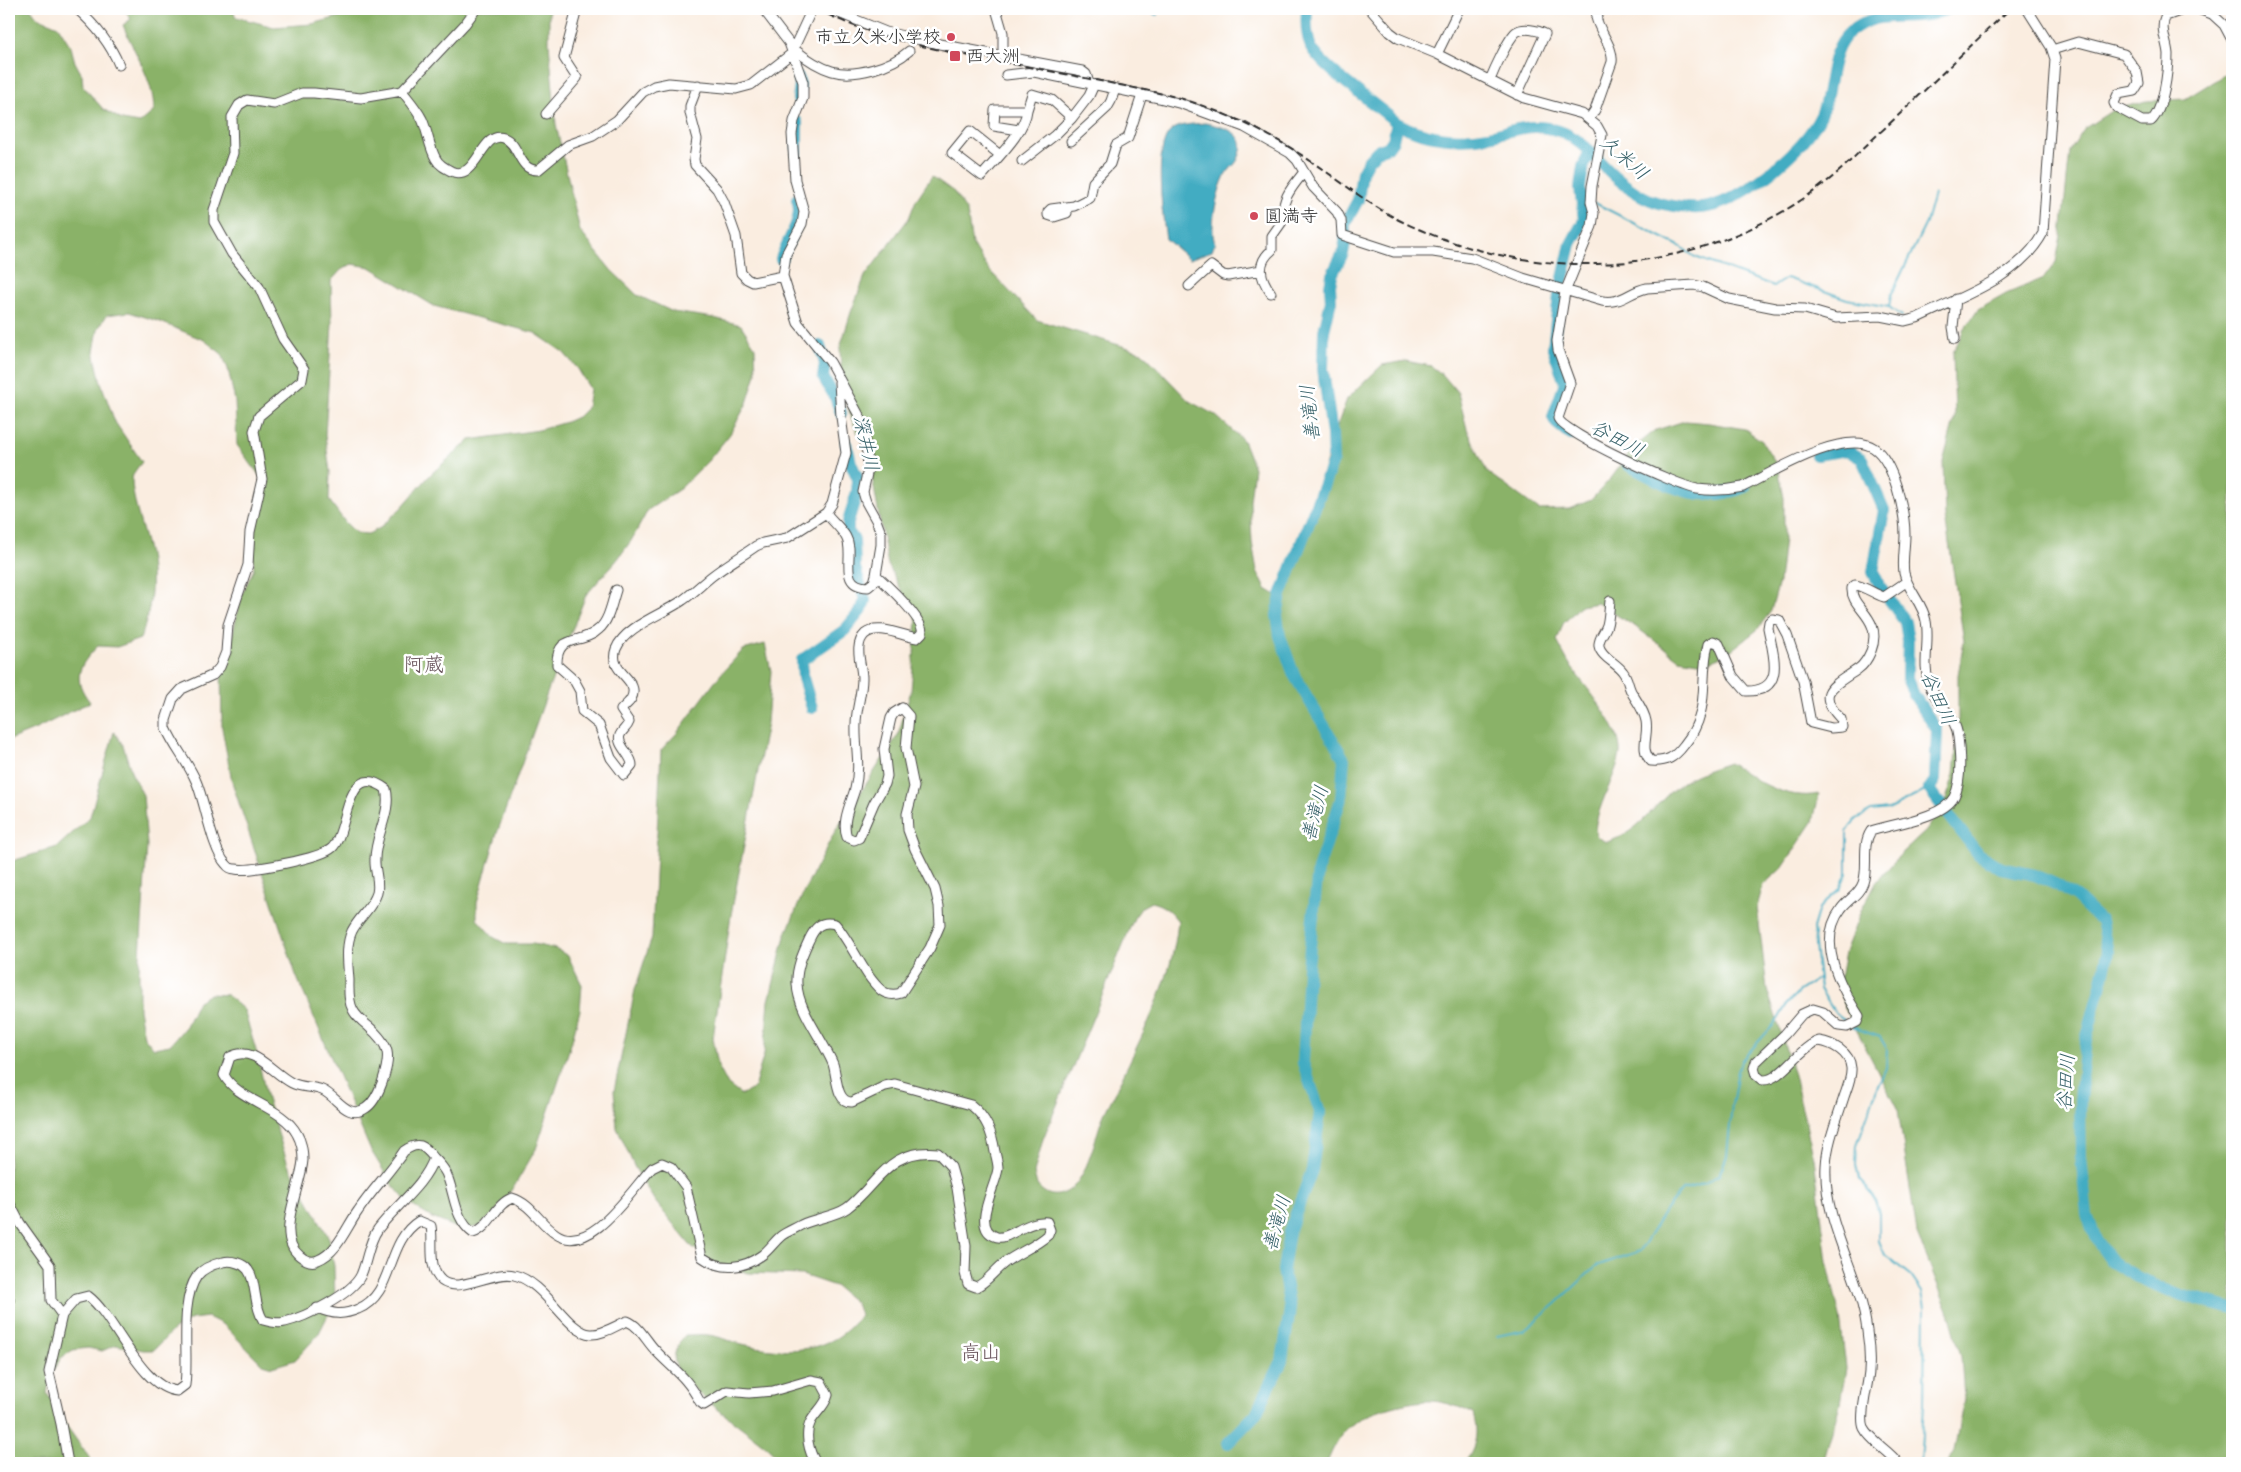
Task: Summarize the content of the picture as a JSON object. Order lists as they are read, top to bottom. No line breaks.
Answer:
{"districts":["阿蔵","高山"],"water":["久米川","善滝川","谷田川","深井川"],"places":{"other":["市立久米小学校","圓満寺"],"transit":["西大洲"]}}
